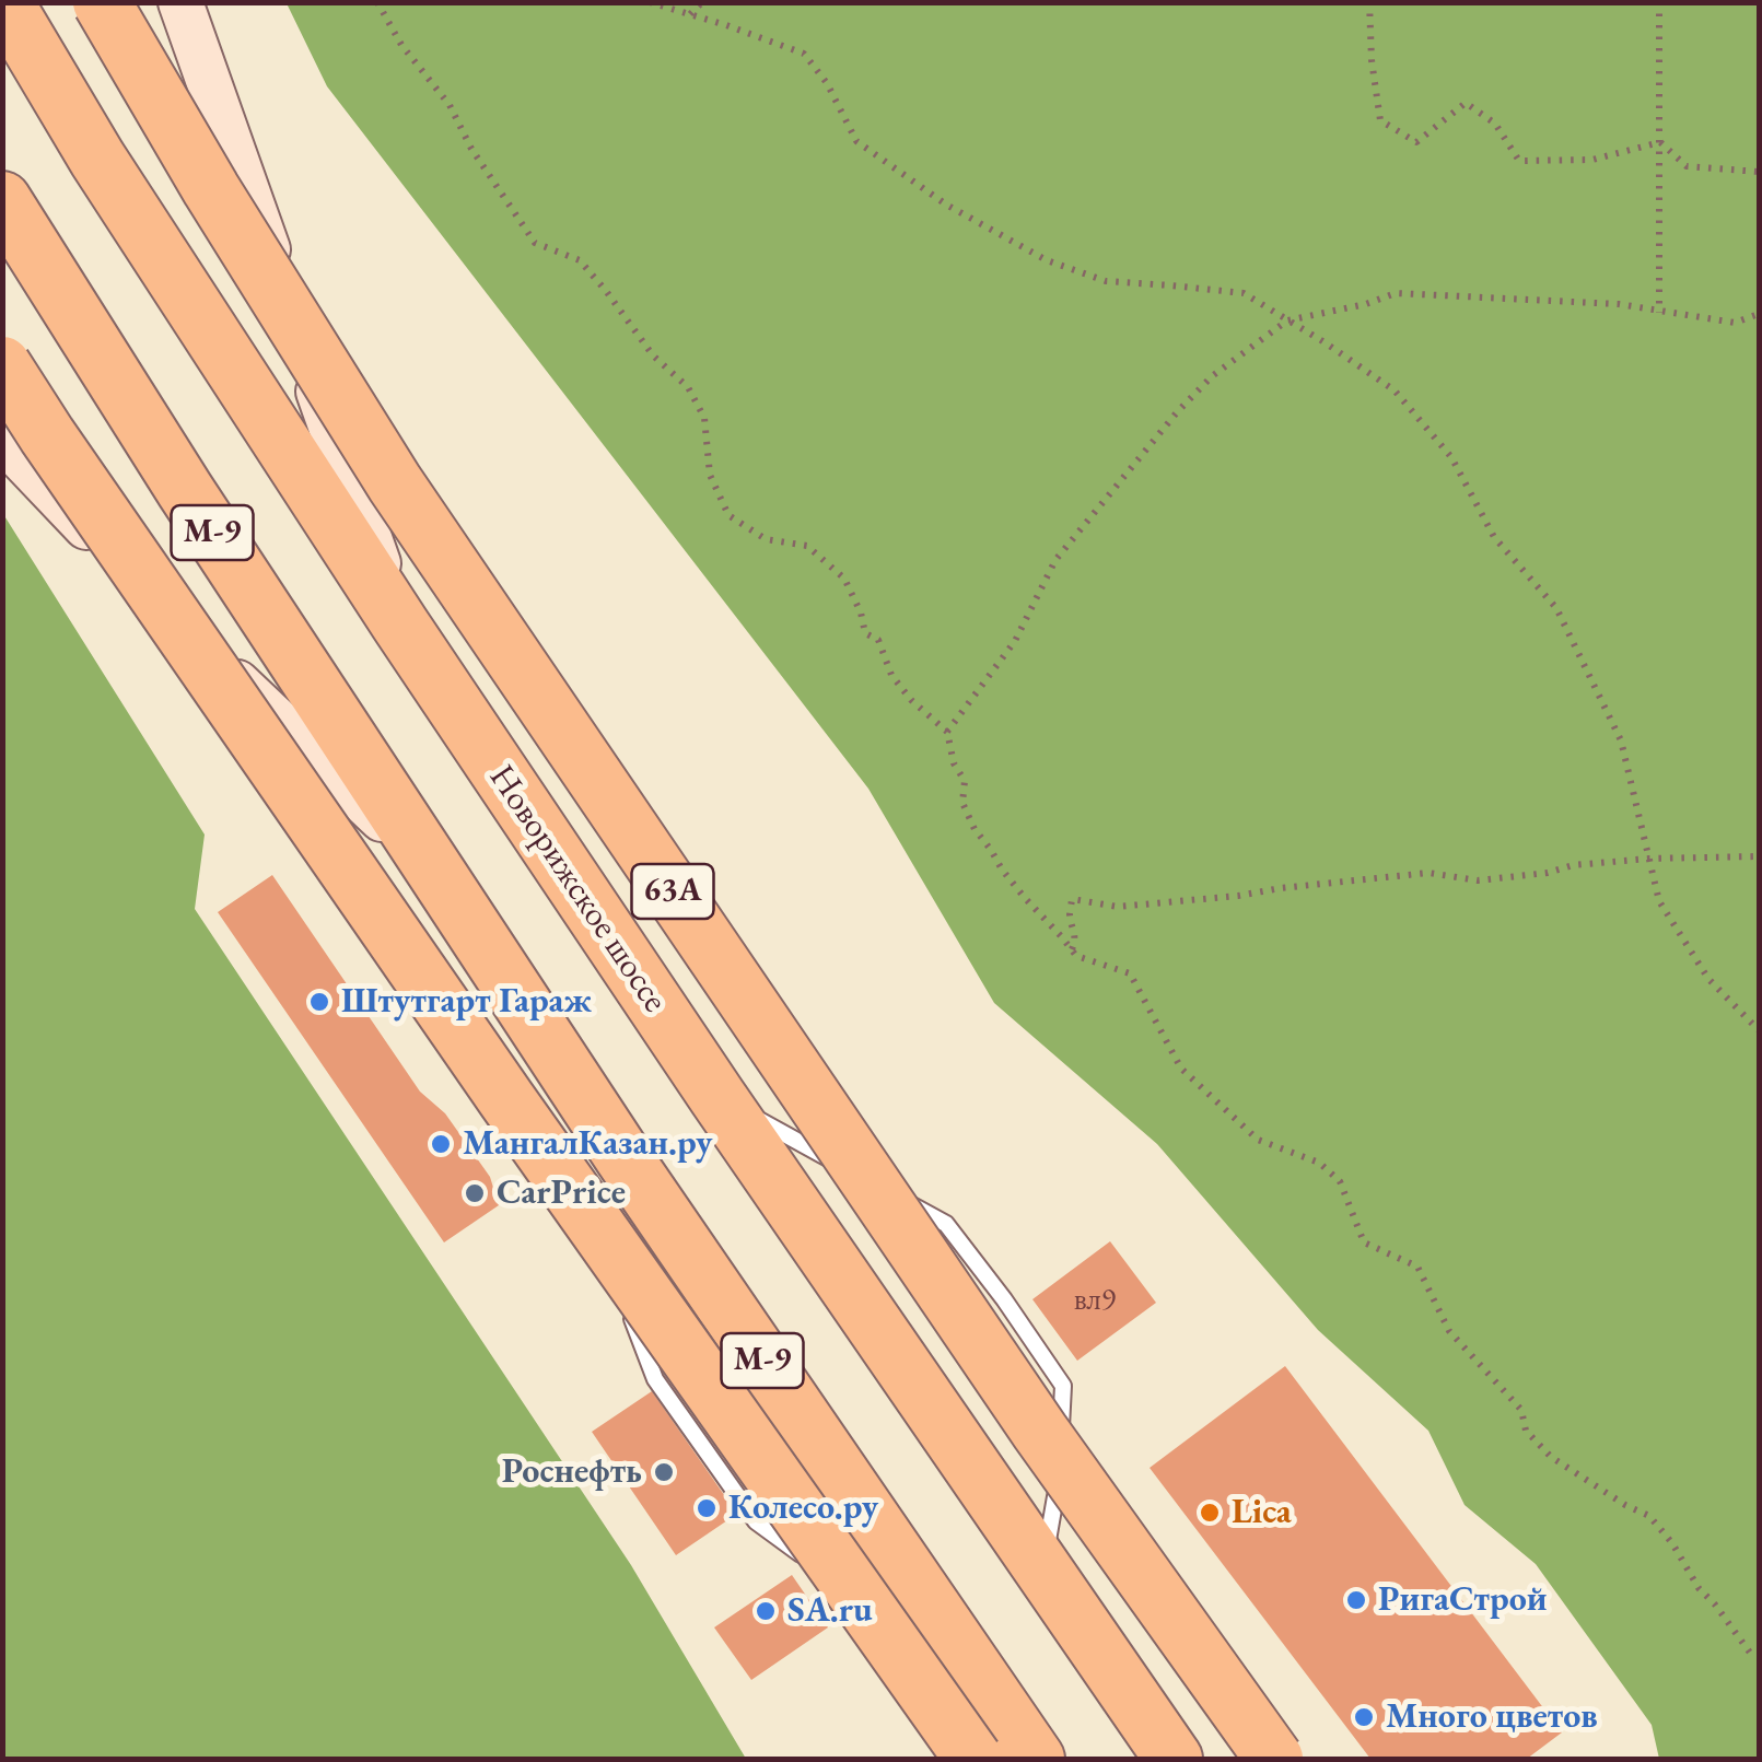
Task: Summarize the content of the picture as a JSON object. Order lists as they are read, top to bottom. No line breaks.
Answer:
{"streets":{"highway":["М-9","Новорижское шоссе","63A"]},"places":["Штутгарт Гараж","МангалКазан.ру","CarPrice","Роснефть","Колесо.ру","Lica","РигаСтрой","SA.ru","Много цветов"],"house_numbers":["вл9"]}
